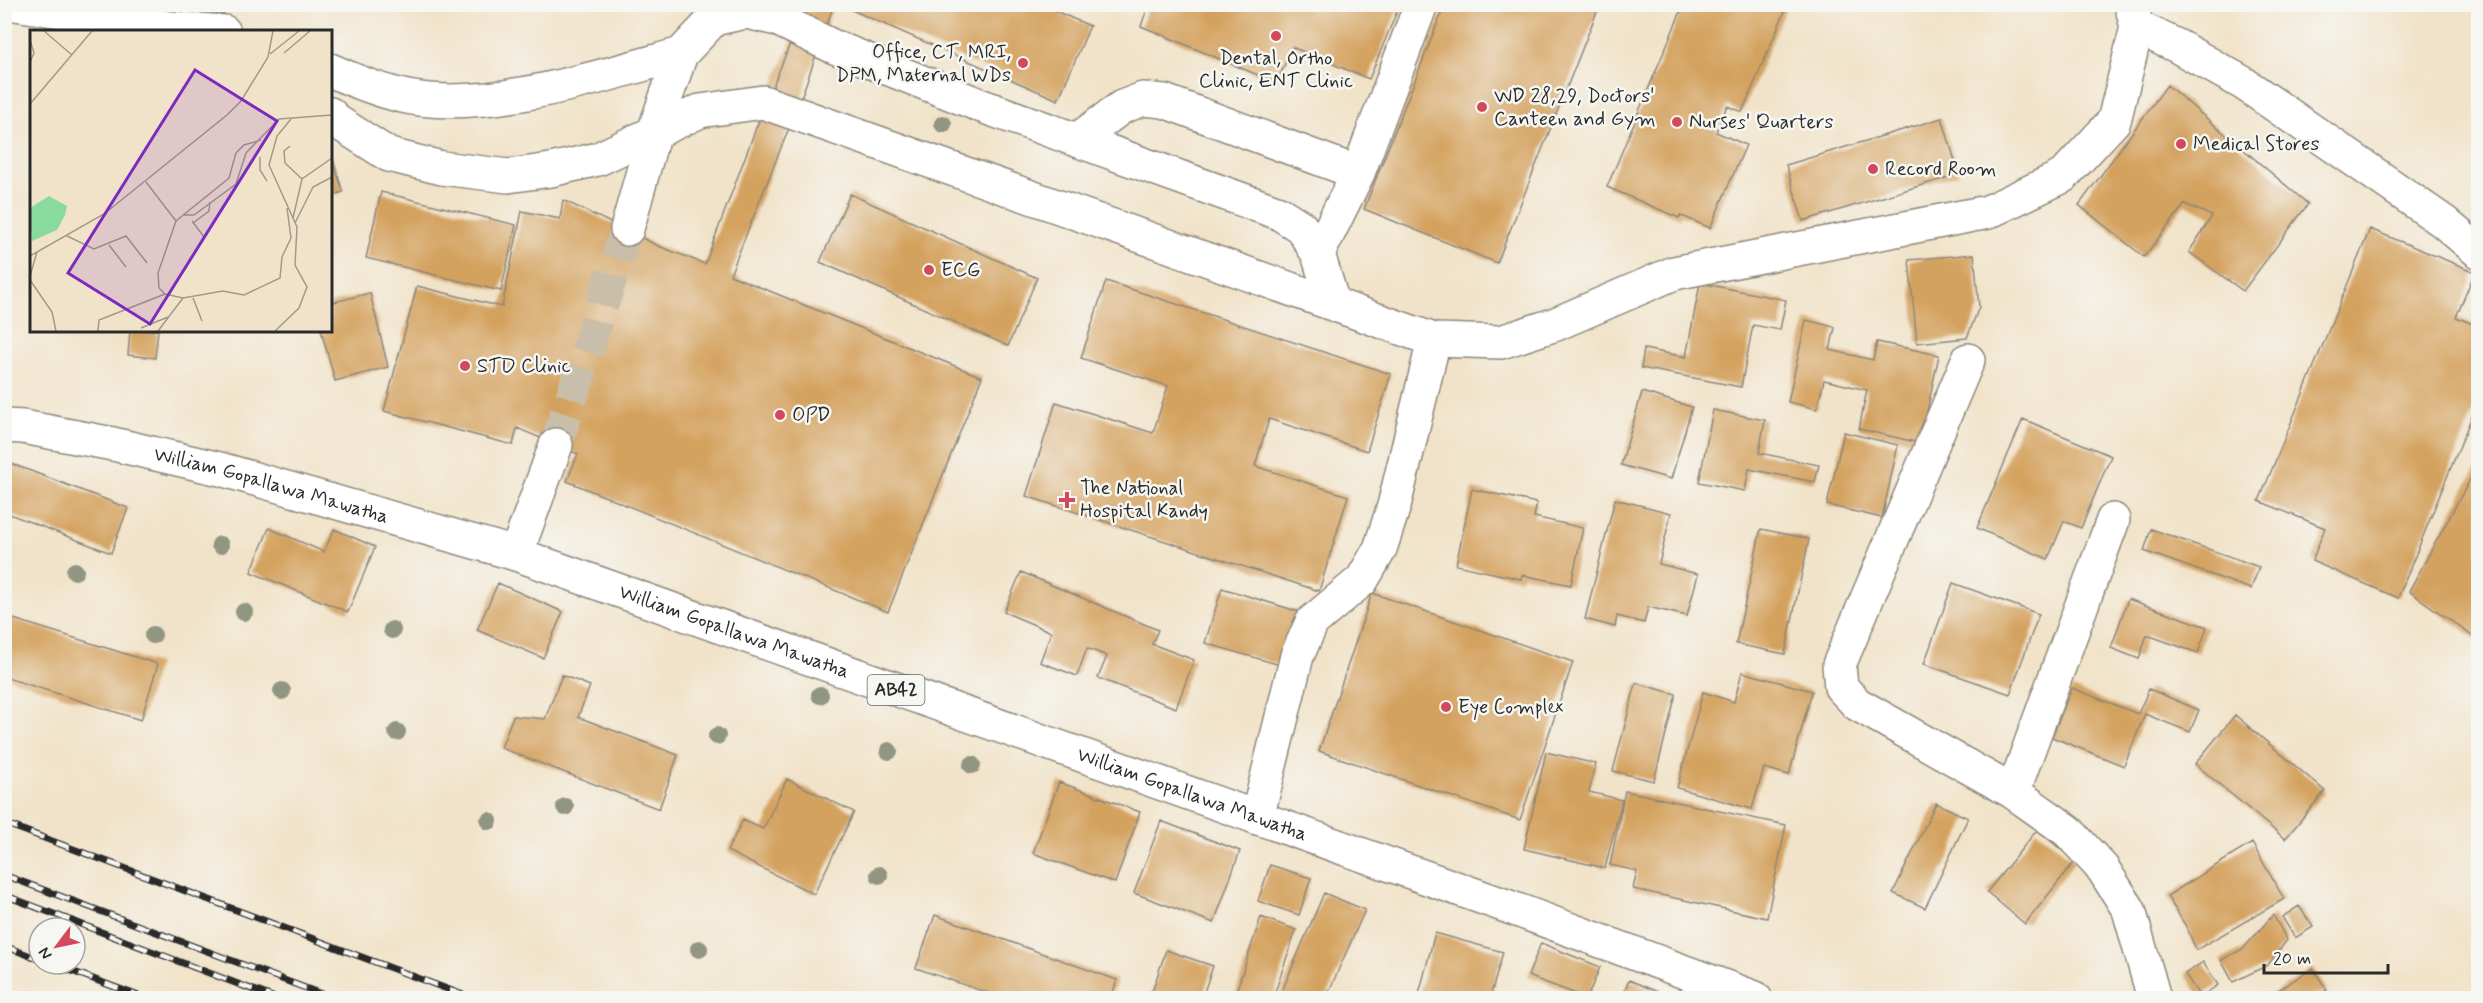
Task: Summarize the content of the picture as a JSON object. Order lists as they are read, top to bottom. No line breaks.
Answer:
{"streets":{"main road":["William Gopallawa Mawatha","AB42"]},"places":{"other":["Dental, Ortho Clinic, ENT Clinic","Office, CT, MRI, DPM, Maternal WDs","WD 28,29, Doctors' Canteen and Gym","Nurses' Quarters","Medical Stores","Record Room","ECG","STD Clinic","OPD","Eye Complex"],"health":["The National Hospital Kandy"]},"scale_bar":"20 m","north":"bottom left"}
